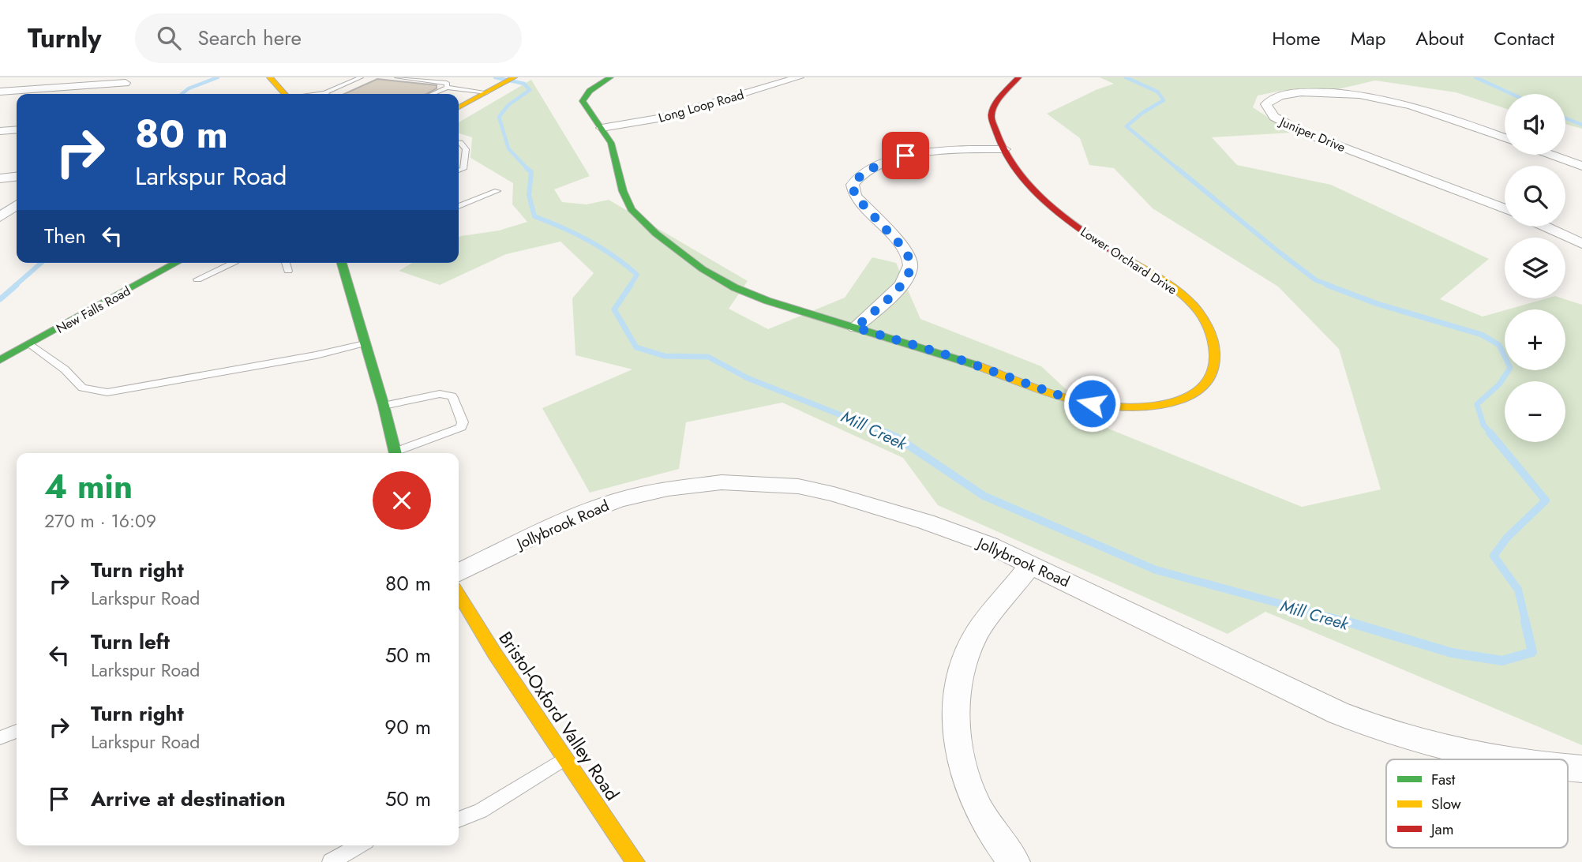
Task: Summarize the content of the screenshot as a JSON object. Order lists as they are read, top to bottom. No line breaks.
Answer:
{"streets":{"street":["Long Loop Road","Juniper Drive","Lower Orchard Drive","New Falls Road","Jollybrook Road","Bristol-Oxford Valley Road"]},"crossings":[["Long Loop Road","Lower Orchard Drive"]],"water":["Mill Creek"],"legend":["Fast","Slow","Jam"],"page":{"header":"Turnly","search":"Search here","nav":["Home","Map","About","Contact"],"map_buttons":["+","−"],"turn":["80 m","Larkspur Road"],"then":"Then","heading":["4 min","270 m · 16:09"],"list":[{"name":"Turn right","note":"Larkspur Road","value":"80 m"},{"name":"Turn left","note":"Larkspur Road","value":"50 m"},{"name":"Turn right","note":"Larkspur Road","value":"90 m"},{"name":"Arrive at destination","value":"50 m"}]}}
